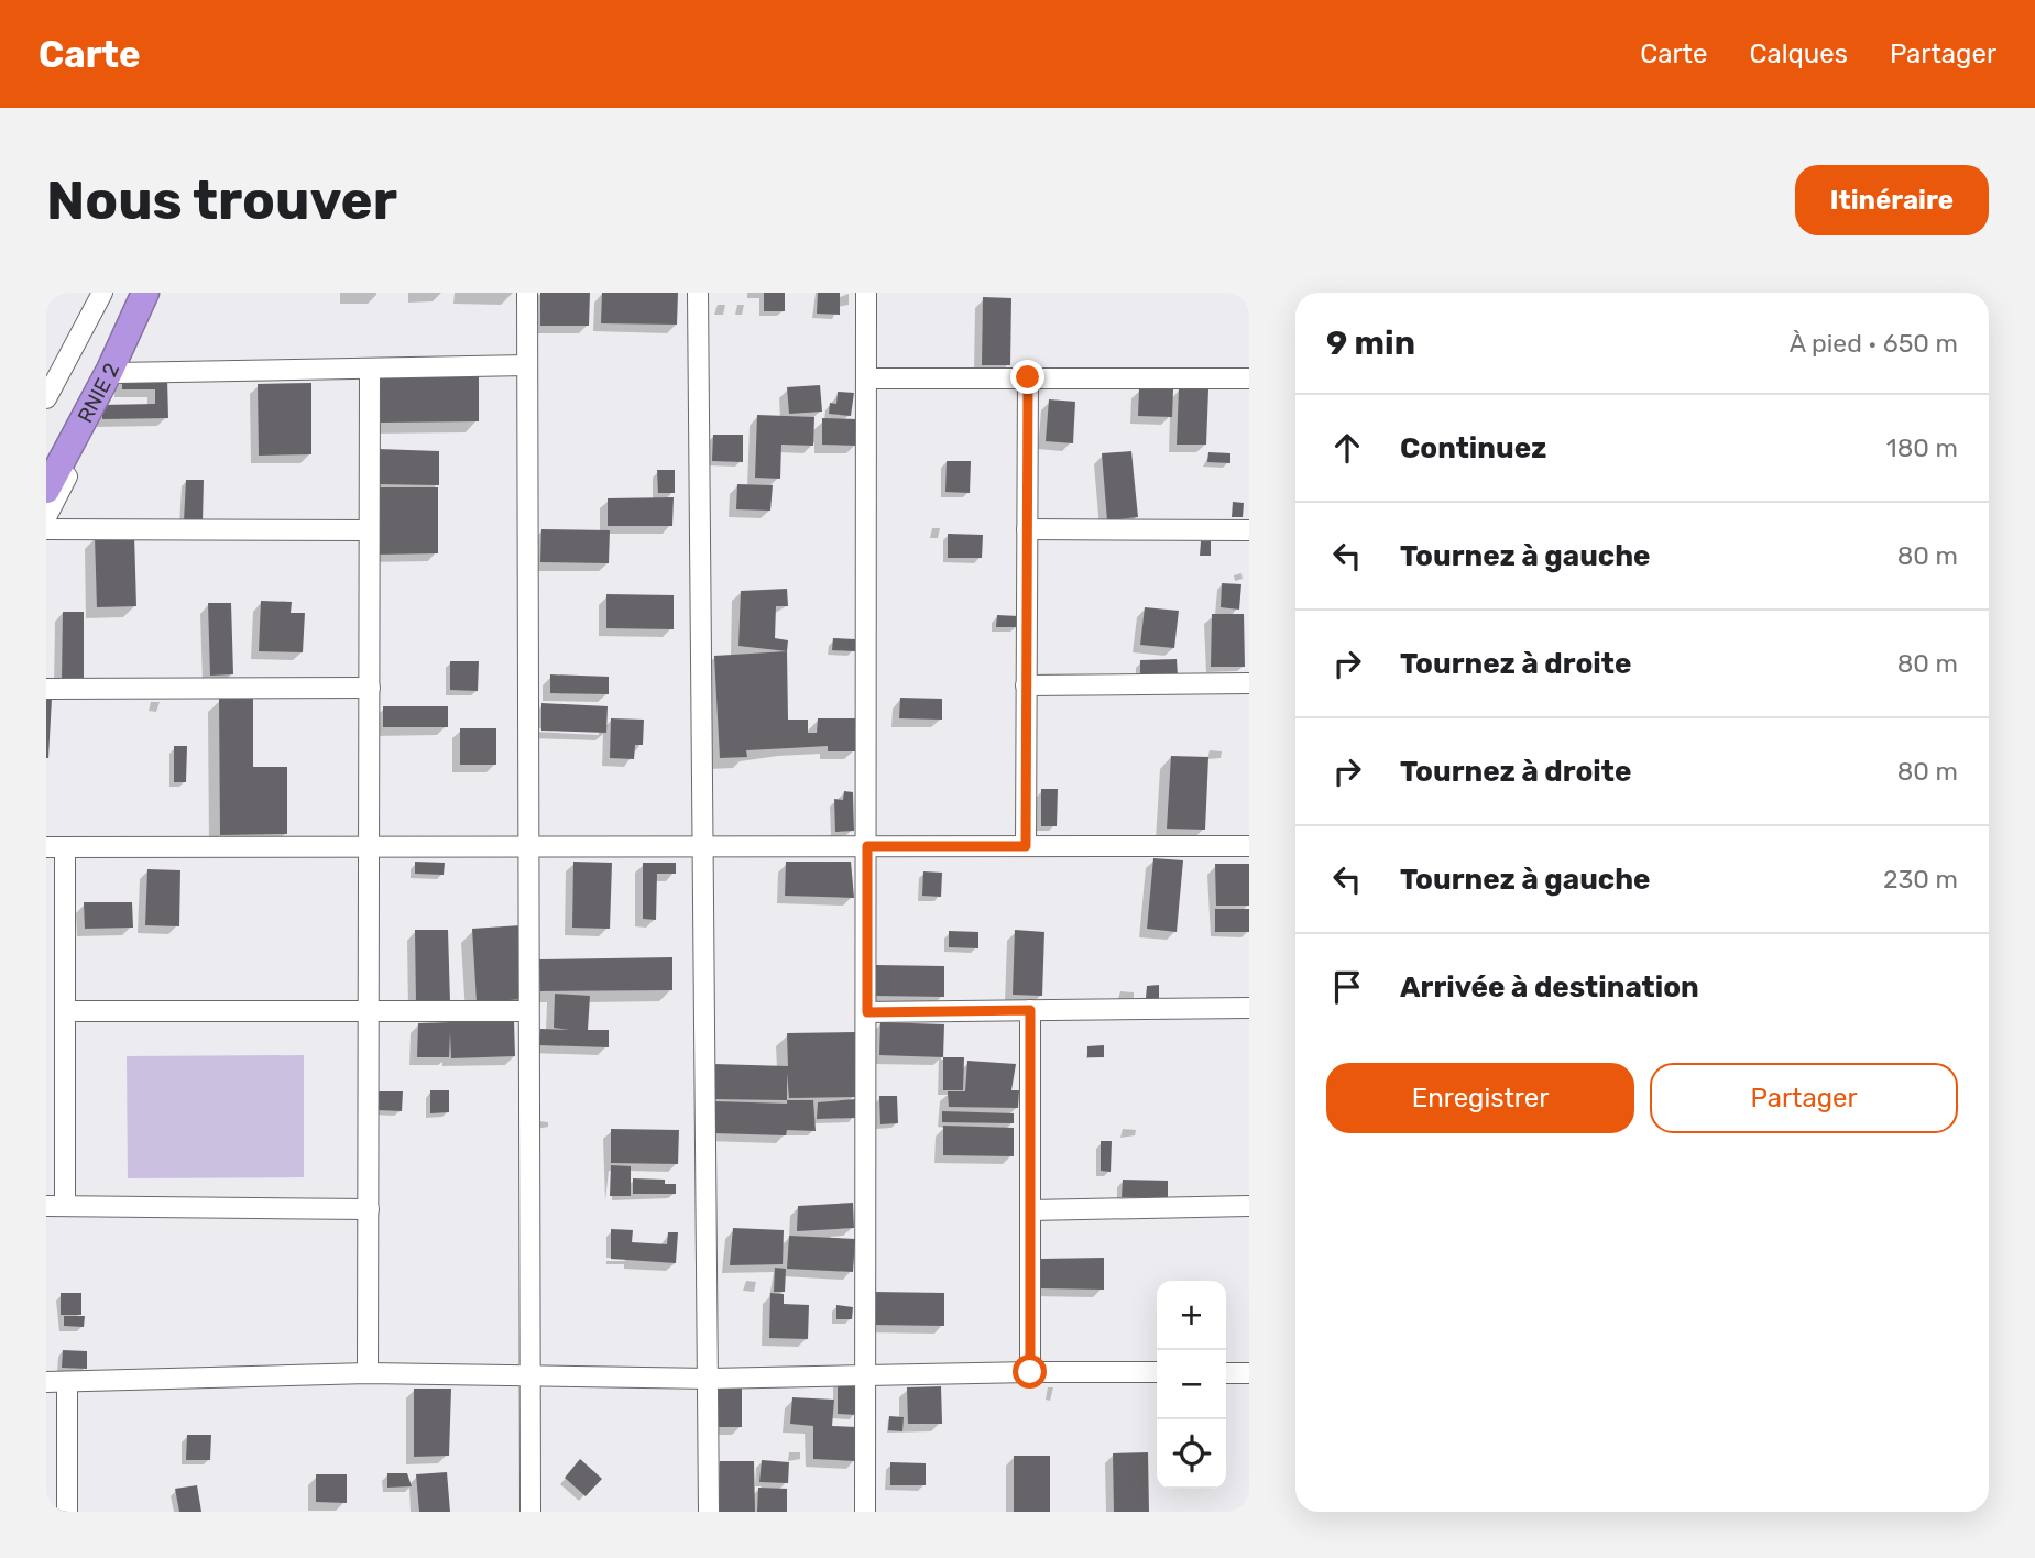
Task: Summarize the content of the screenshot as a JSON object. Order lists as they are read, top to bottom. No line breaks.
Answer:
{"streets":{"highway":["RNIE 2"]},"page":{"header":"Carte","nav":["Carte","Calques","Partager"],"buttons":["Itinéraire",["Enregistrer","Partager"]],"title":"Nous trouver","heading":["9 min","À pied · 650 m"],"list":[["Continuez","180 m"],["Tournez à gauche","80 m"],["Tournez à droite","80 m"],["Tournez à droite","80 m"],["Tournez à gauche","230 m"],"Arrivée à destination"],"map_buttons":["+","−"]}}
